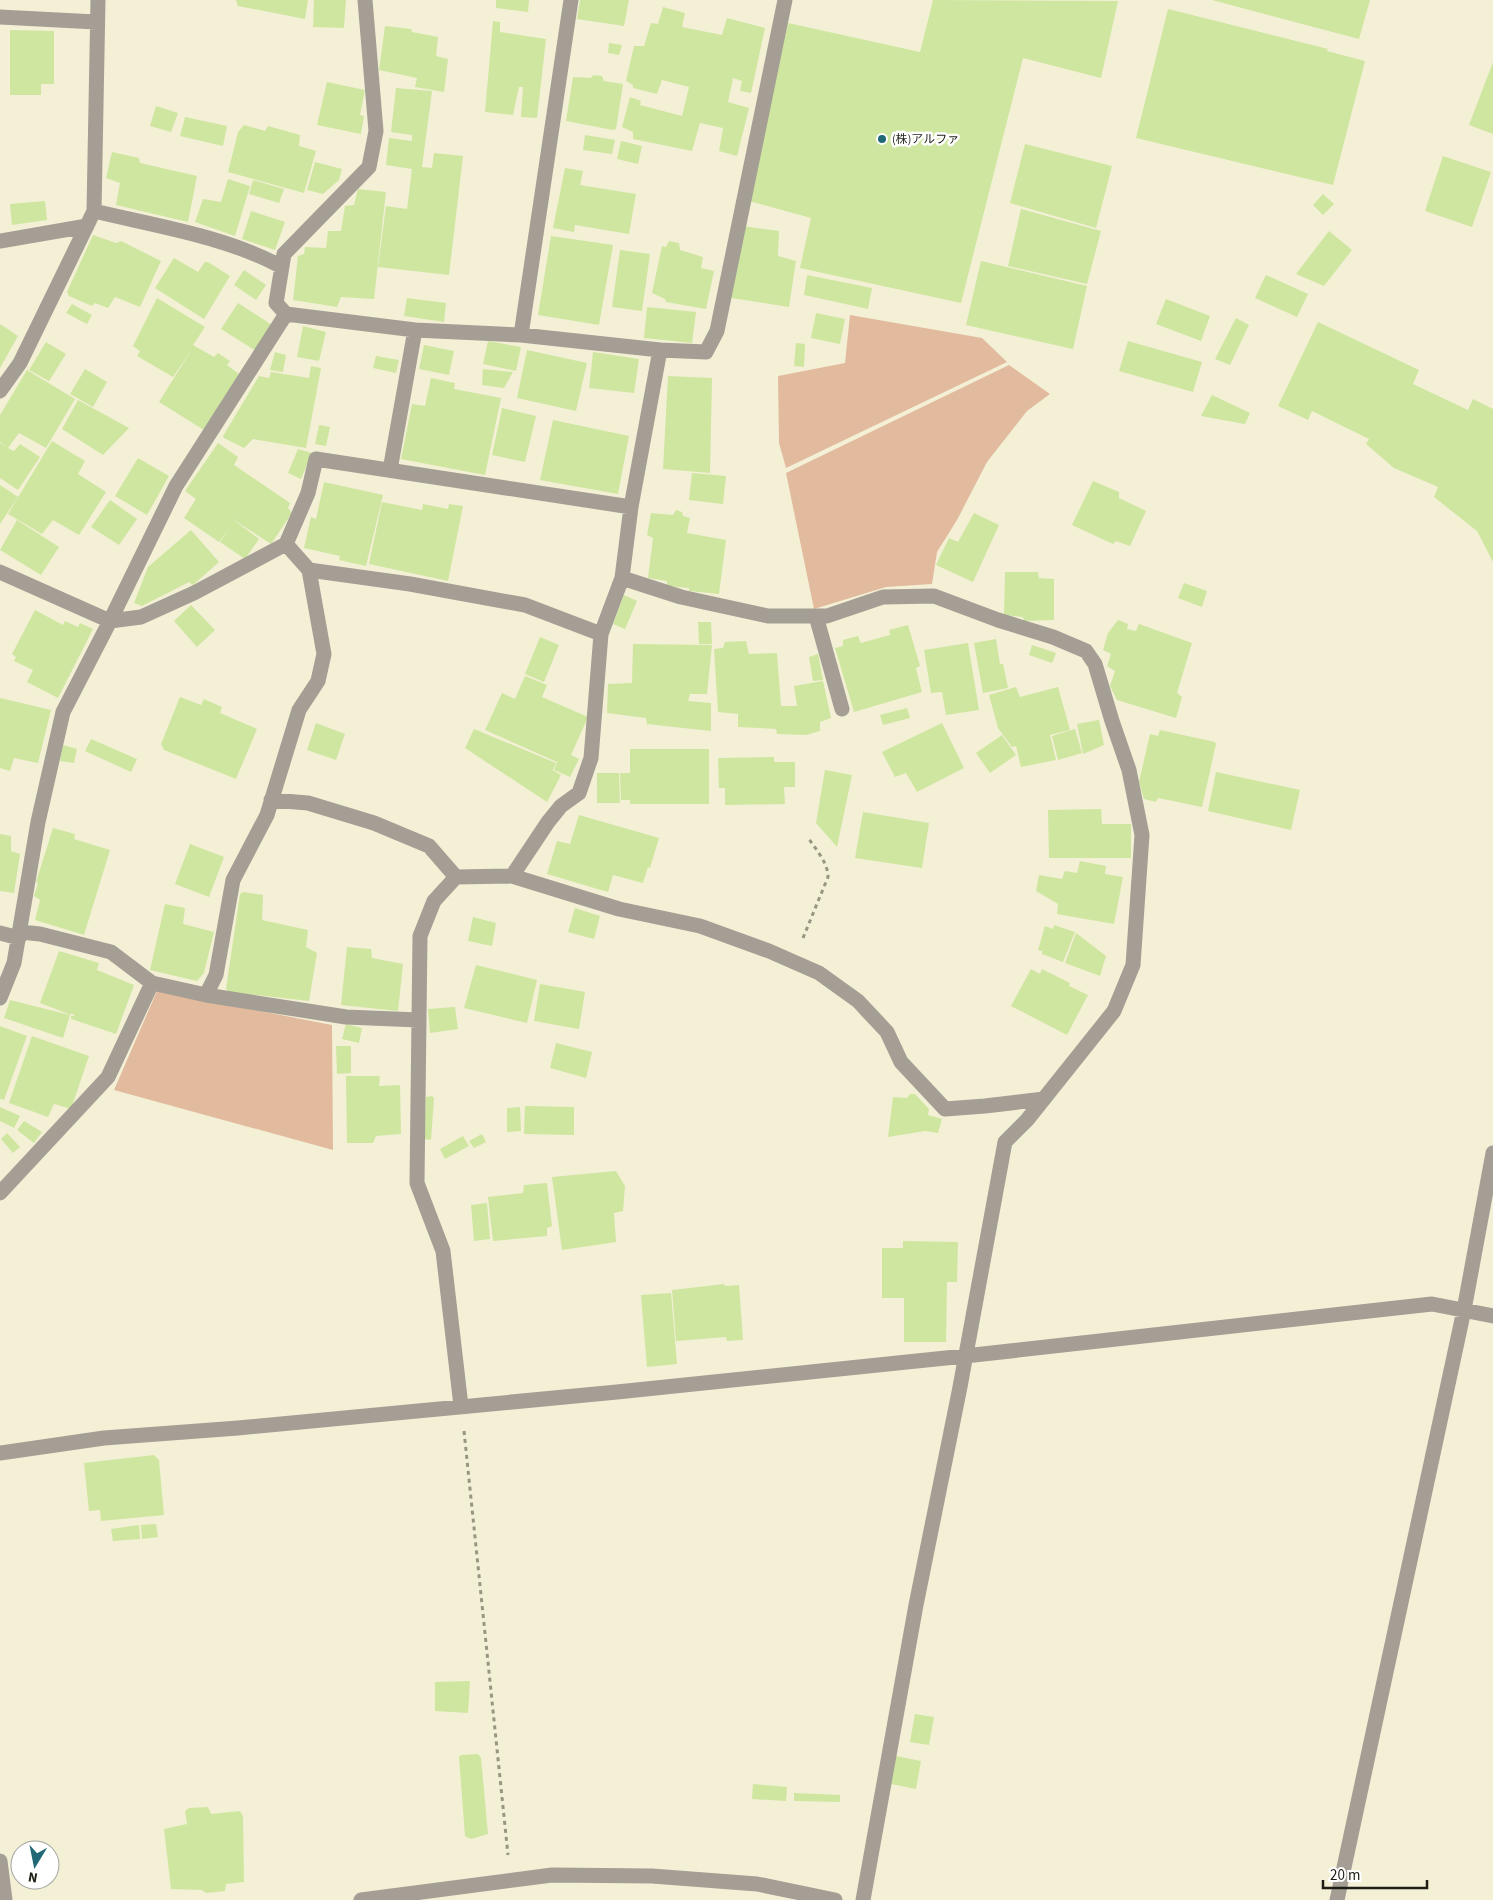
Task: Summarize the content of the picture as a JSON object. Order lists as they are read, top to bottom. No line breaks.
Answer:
{"places":["(株)アルファ"],"scale_bar":"20 m","north":"bottom"}
